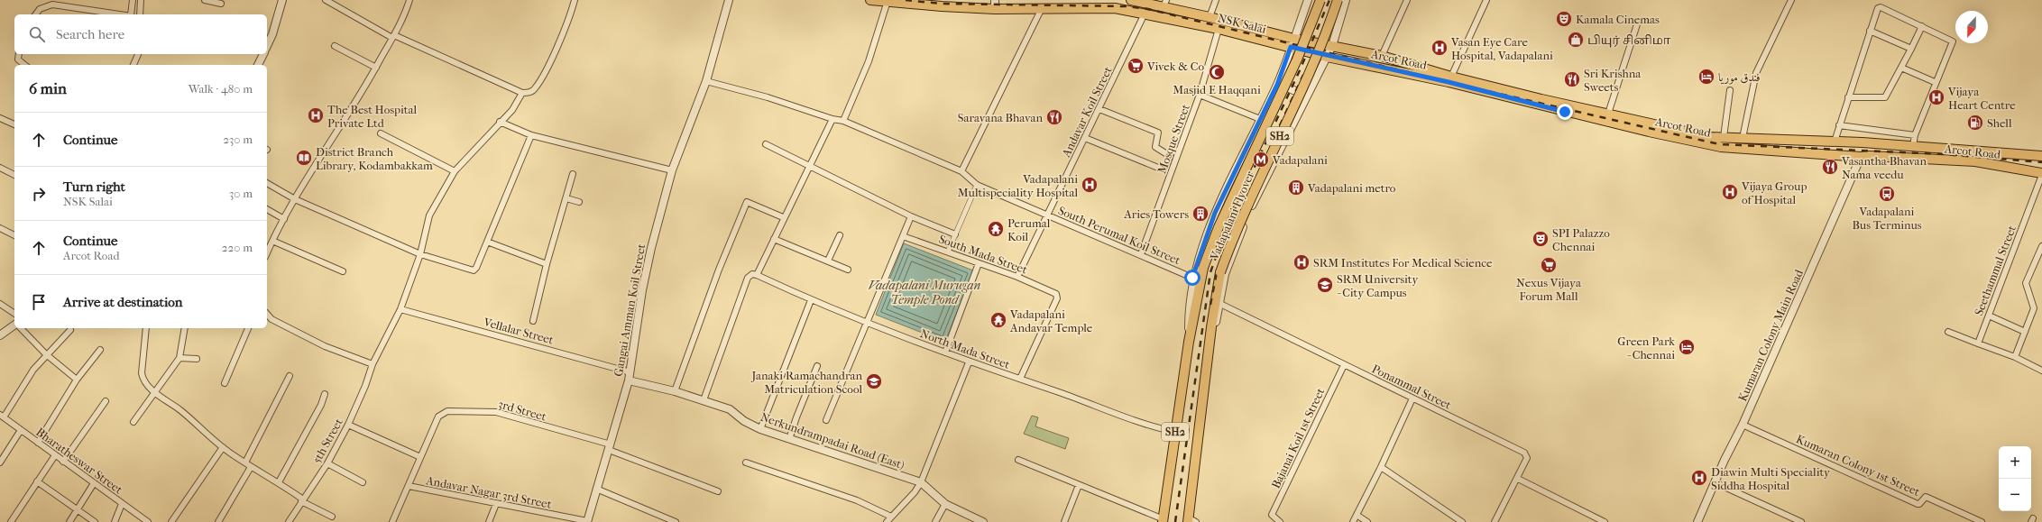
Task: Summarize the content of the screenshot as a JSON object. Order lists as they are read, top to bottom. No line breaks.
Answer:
{"streets":{"main road":["NSK Salai","Arcot Road","SH2","Vadapalani Flyover"],"street":["Andavar Koil Street","Mosque Street","South Perumal Koil Street","South Mada Street","Seethammal Street","Gangai Amman Koil Street","Vellalar Street","Kumaran Colony Main Road","North Mada Street","Ponammal Street","3rd Street","Bajanai Koil 1st Street","5th Street","Nerkundrampadai Road (East)","Bharatheswar Street","Kumaran Colony 1st Street","Andavar Nagar 3rd Street"]},"crossings":[["NSK Salai","Arcot Road"],["NSK Salai","Andavar Koil Street"],["NSK Salai","Mosque Street"],["Arcot Road","Seethammal Street"],["Arcot Road","Kumaran Colony Main Road"],["Andavar Koil Street","South Perumal Koil Street"],["Andavar Koil Street","South Mada Street"],["SH2","Vadapalani Flyover"],["SH2","North Mada Street"],["Mosque Street","South Perumal Koil Street"],["South Perumal Koil Street","Gangai Amman Koil Street"],["South Mada Street","North Mada Street"],["Gangai Amman Koil Street","Vellalar Street"],["Gangai Amman Koil Street","3rd Street"],["Gangai Amman Koil Street","Nerkundrampadai Road (East)"],["Gangai Amman Koil Street","Andavar Nagar 3rd Street"],["Vellalar Street","5th Street"],["Kumaran Colony Main Road","Kumaran Colony 1st Street"],["Ponammal Street","Bajanai Koil 1st Street"],["3rd Street","Andavar Nagar 3rd Street"]],"water":["Vadapalani Murugan Temple Pond"],"places":{"theatre":["Kamala Cinemas","SPI Palazzo Chennai"],"shop":["பியுர் சினிமா"],"hospital":["Vasan Eye Care Hospital, Vadapalani","Vijaya Heart Centre","The Best Hospital Private Ltd","Vadapalani Multispeciality Hospital","Vijaya Group of Hospital","SRM Institutes For Medical Science","Diawin Multi Speciality Siddha Hospital"],"supermarket":["Vivek & Co","Nexus Vijaya Forum Mall"],"mosque":["Masjid E Haqqani"],"hotel":["فندق موريا","Green Park - Chennai"],"restaurant":["Sri Krishna Sweets","Saravana Bhavan","Vasantha Bhavan Nama veedu"],"fuel station":["Shell"],"library":["District Branch Library, Kodambakkam"],"metro station":["Vadapalani"],"building":["Vadapalani metro","Aries Towers"],"bus stop":["Vadapalani Bus Terminus"],"temple":["Perumal Koil","Vadapalani Andavar Temple"],"school or university":["SRM University - City Campus","Janaki Ramachandran Matriculation Scool"]},"north":"bottom","page":{"search":"Search here","heading":["6 min","Walk · 480 m"],"list":[["Continue","230 m"],["Turn right","NSK Salai","30 m"],["Continue","Arcot Road","220 m"],"Arrive at destination"],"map_buttons":["+","−"]}}
